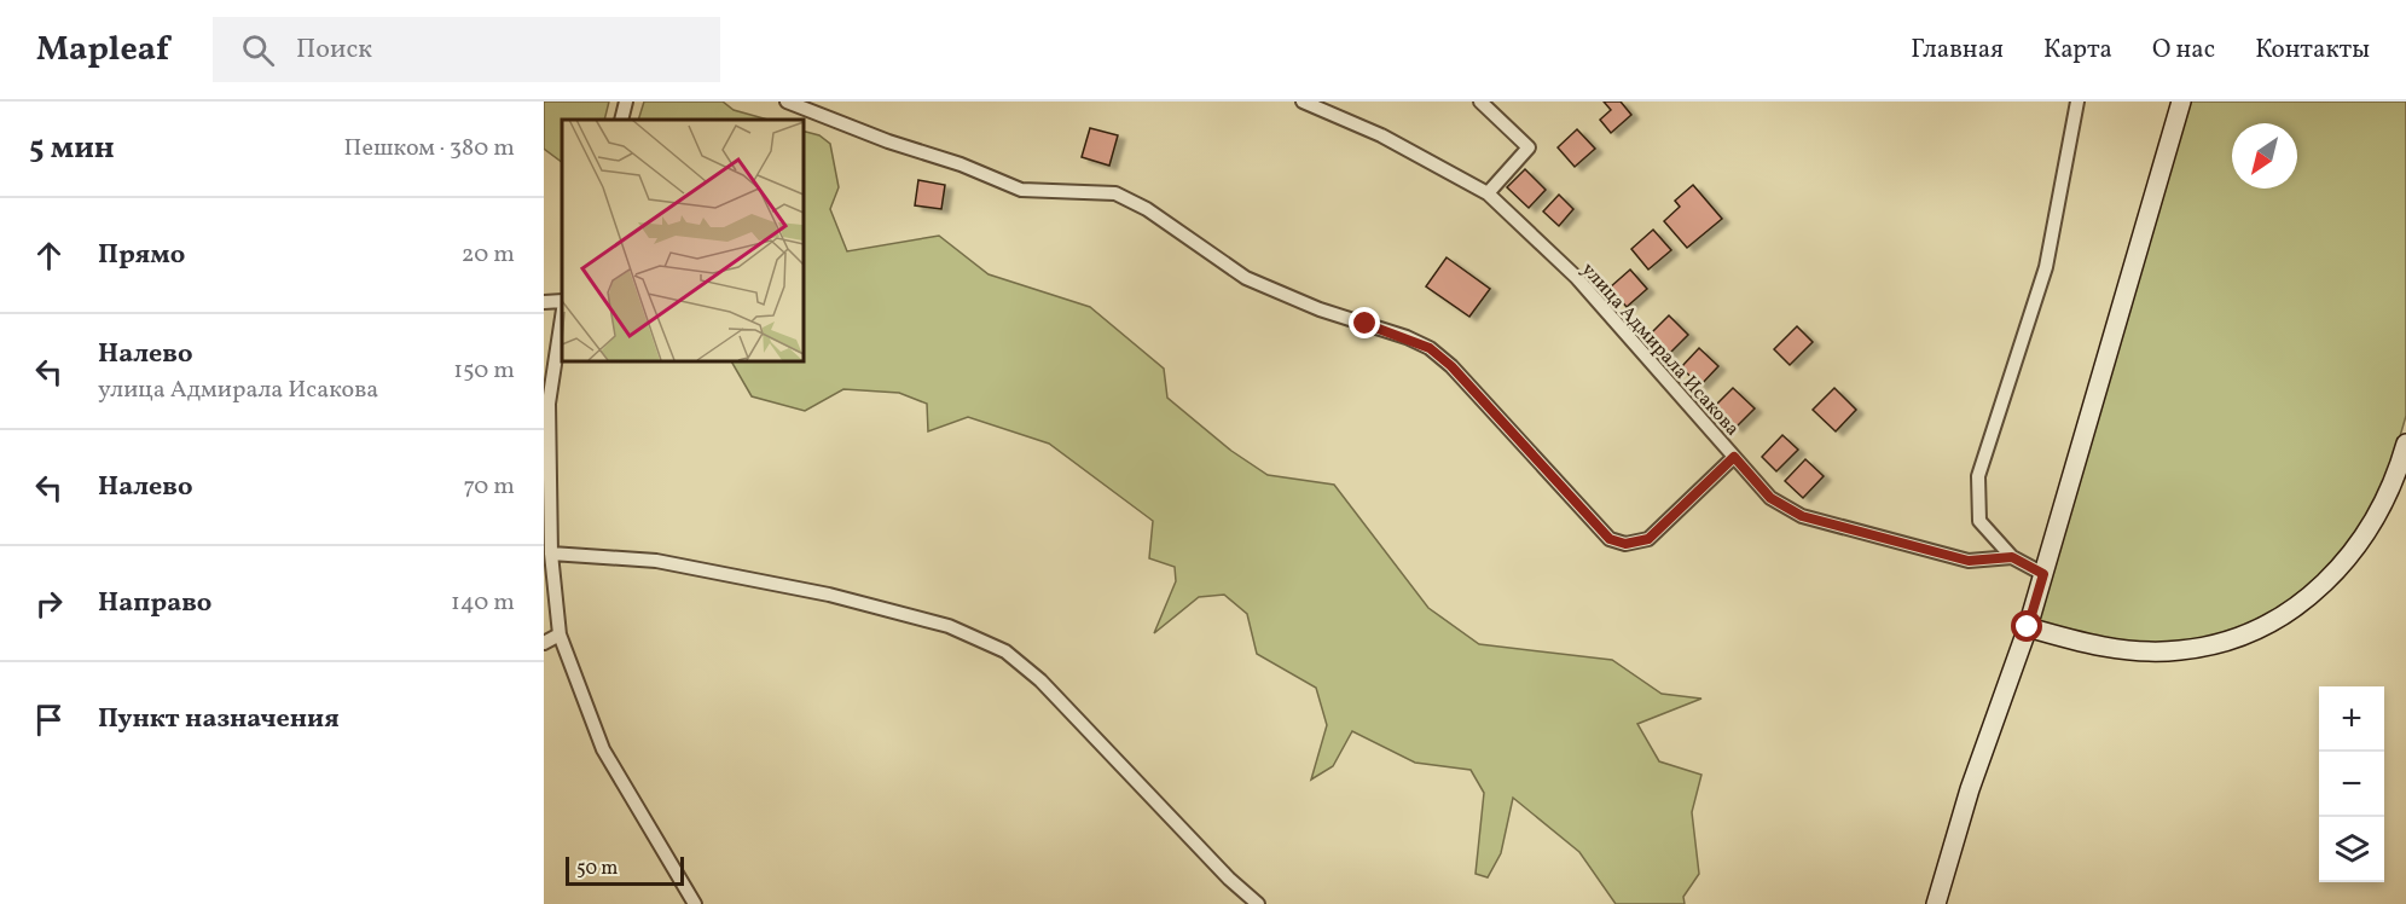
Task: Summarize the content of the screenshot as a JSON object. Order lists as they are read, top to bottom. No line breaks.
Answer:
{"streets":{"street":["улица Адмирала Исакова"]},"scale_bar":"50 m","north":"bottom left","page":{"header":"Mapleaf","search":"Поиск","nav":["Главная","Карта","О нас","Контакты"],"heading":["5 мин","Пешком · 380 m"],"list":[["Прямо","20 m"],["Налево","улица Адмирала Исакова","150 m"],["Налево","70 m"],["Направо","140 m"],"Пункт назначения"],"map_buttons":["+","−"],"scale":"50 m"}}
